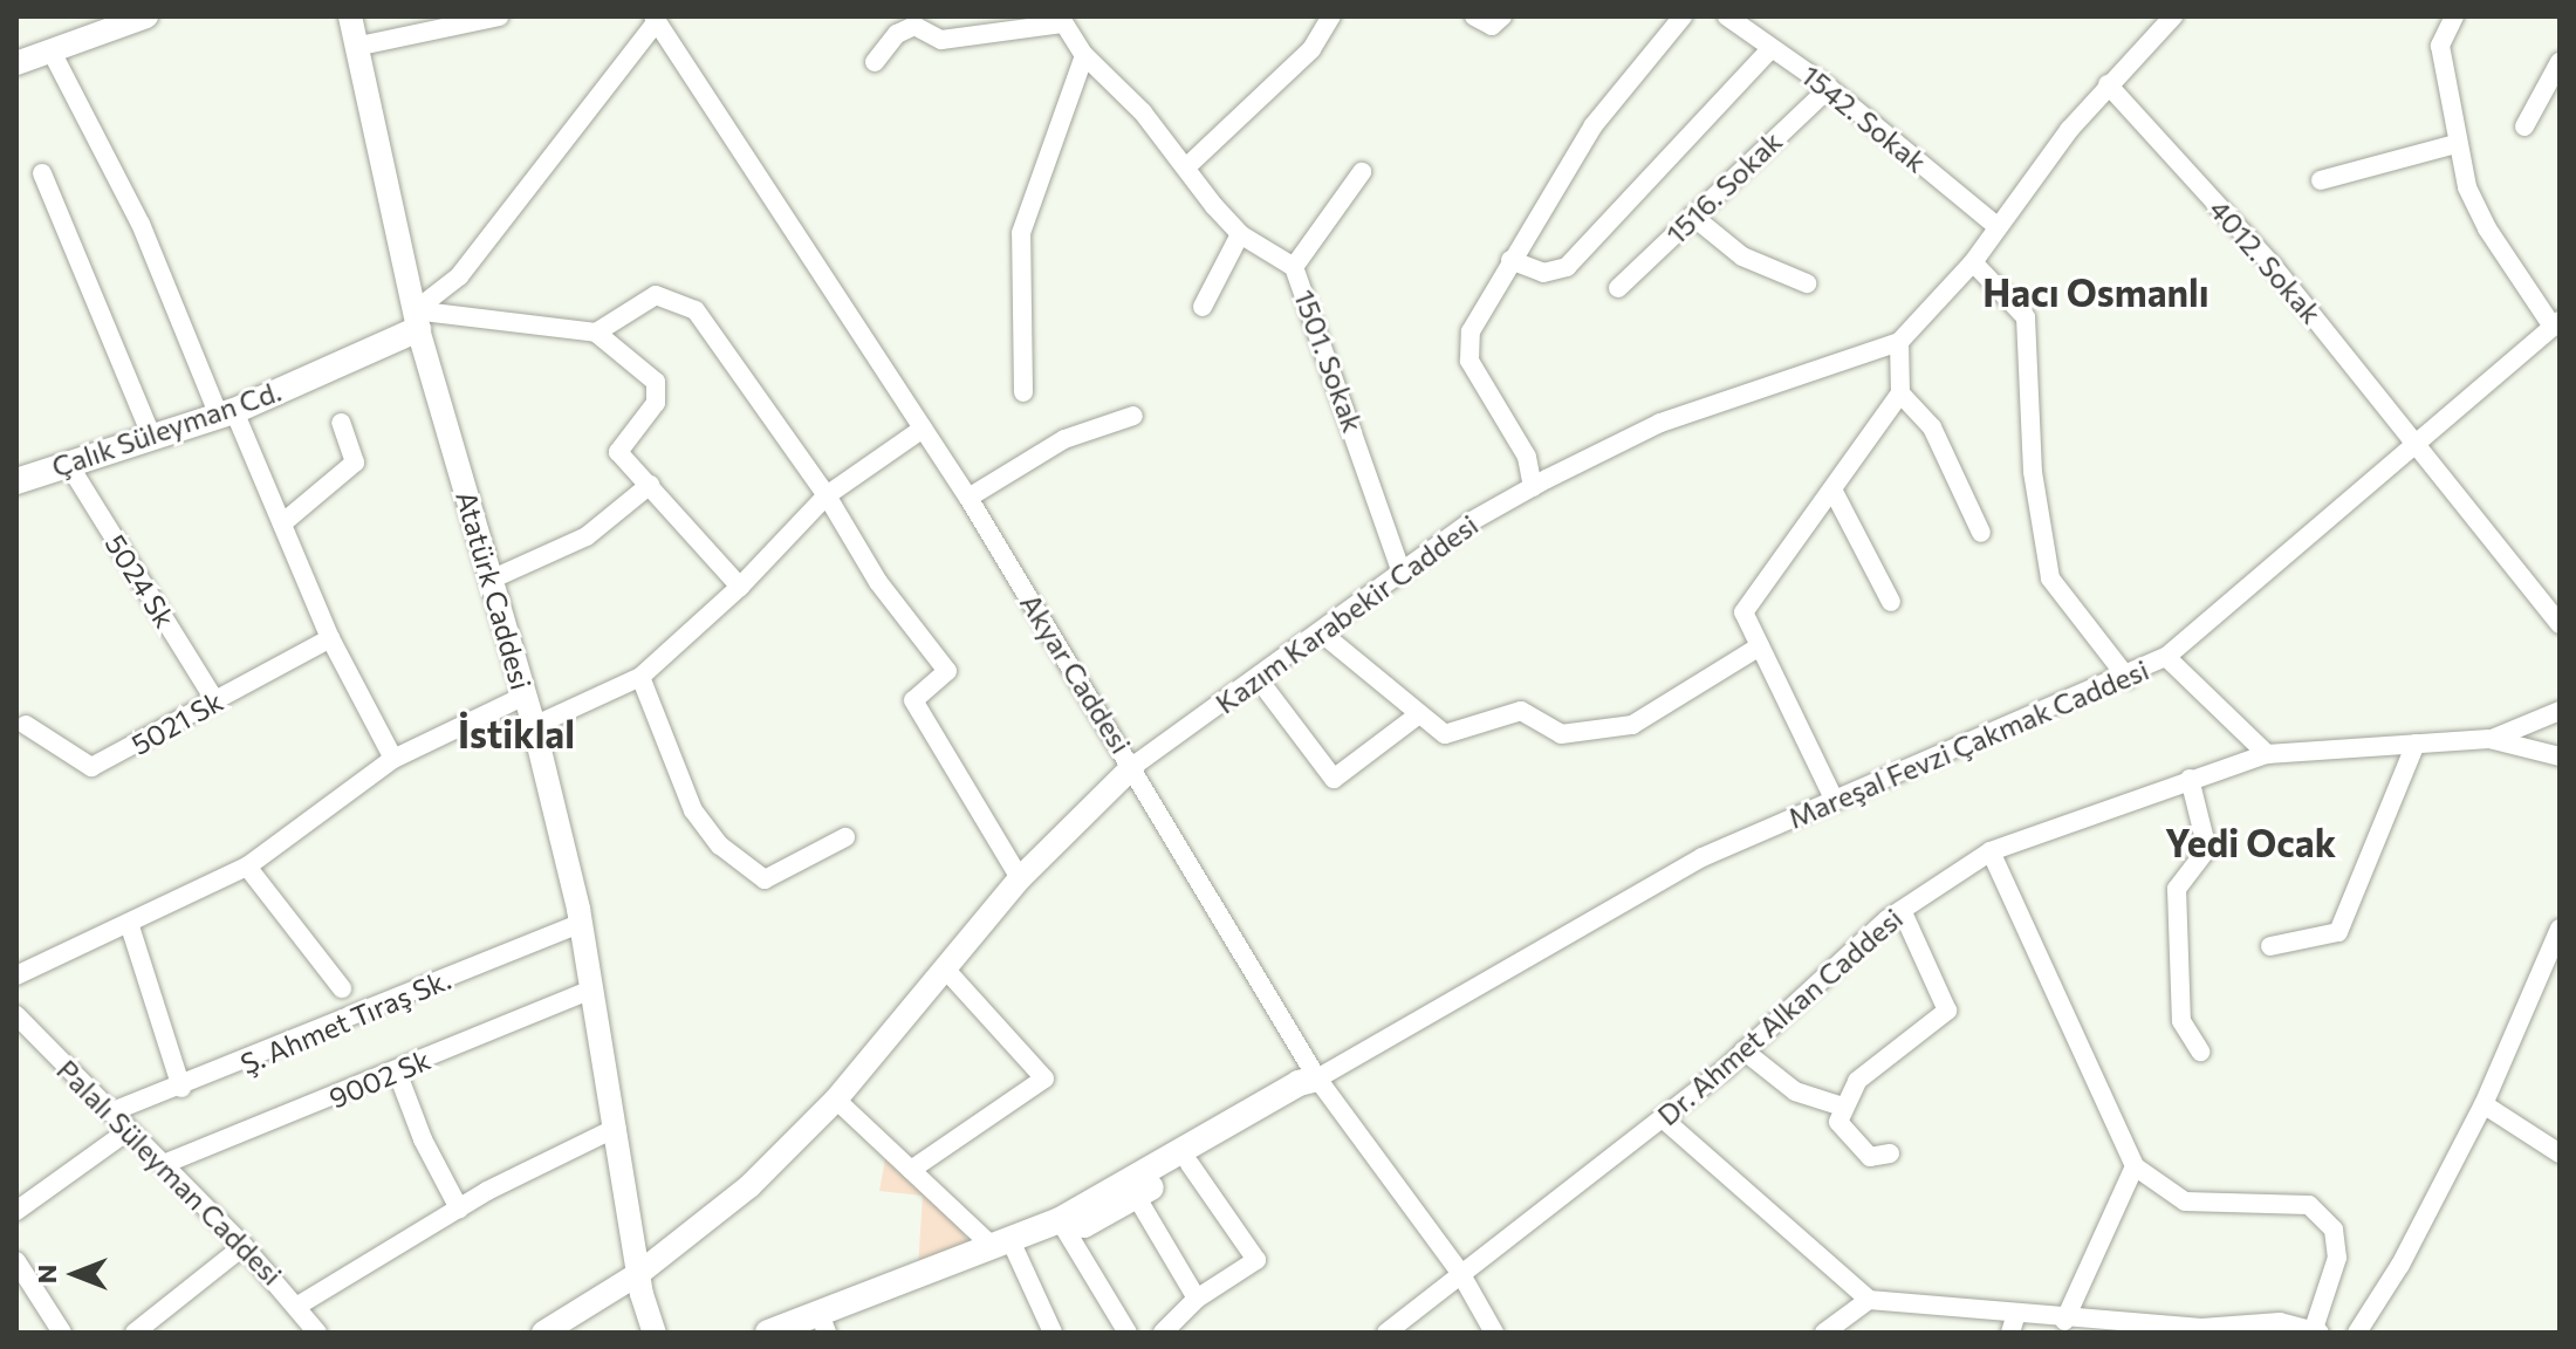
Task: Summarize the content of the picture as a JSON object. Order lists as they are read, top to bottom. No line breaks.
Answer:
{"streets":{"main road":["Çalık Süleyman Cd."],"street":["1542. Sokak","1516. Sokak","4012. Sokak","1501. Sokak","5024 Sk","Atatürk Caddesi","Kazım Karabekir Caddesi","Akyar Caddesi","5021 Sk","Mareşal Fevzi Çakmak Caddesi","Dr. Ahmet Alkan Caddesi","Ş. Ahmet Tıraş Sk.","9002 Sk","Palalı Süleyman Caddesi"]},"crossings":[["1542. Sokak","1516. Sokak"],["1542. Sokak","Kazım Karabekir Caddesi"],["4012. Sokak","Kazım Karabekir Caddesi"],["4012. Sokak","Mareşal Fevzi Çakmak Caddesi"],["1501. Sokak","Kazım Karabekir Caddesi"],["Çalık Süleyman Cd.","5024 Sk"],["Çalık Süleyman Cd.","Atatürk Caddesi"],["5024 Sk","5021 Sk"],["Atatürk Caddesi","Ş. Ahmet Tıraş Sk."],["Atatürk Caddesi","9002 Sk"],["Kazım Karabekir Caddesi","Akyar Caddesi"],["Akyar Caddesi","Mareşal Fevzi Çakmak Caddesi"],["Akyar Caddesi","Dr. Ahmet Alkan Caddesi"],["Ş. Ahmet Tıraş Sk.","Palalı Süleyman Caddesi"],["9002 Sk","Palalı Süleyman Caddesi"]],"districts":["Hacı Osmanlı","İstiklal","Yedi Ocak"],"north":"left"}
